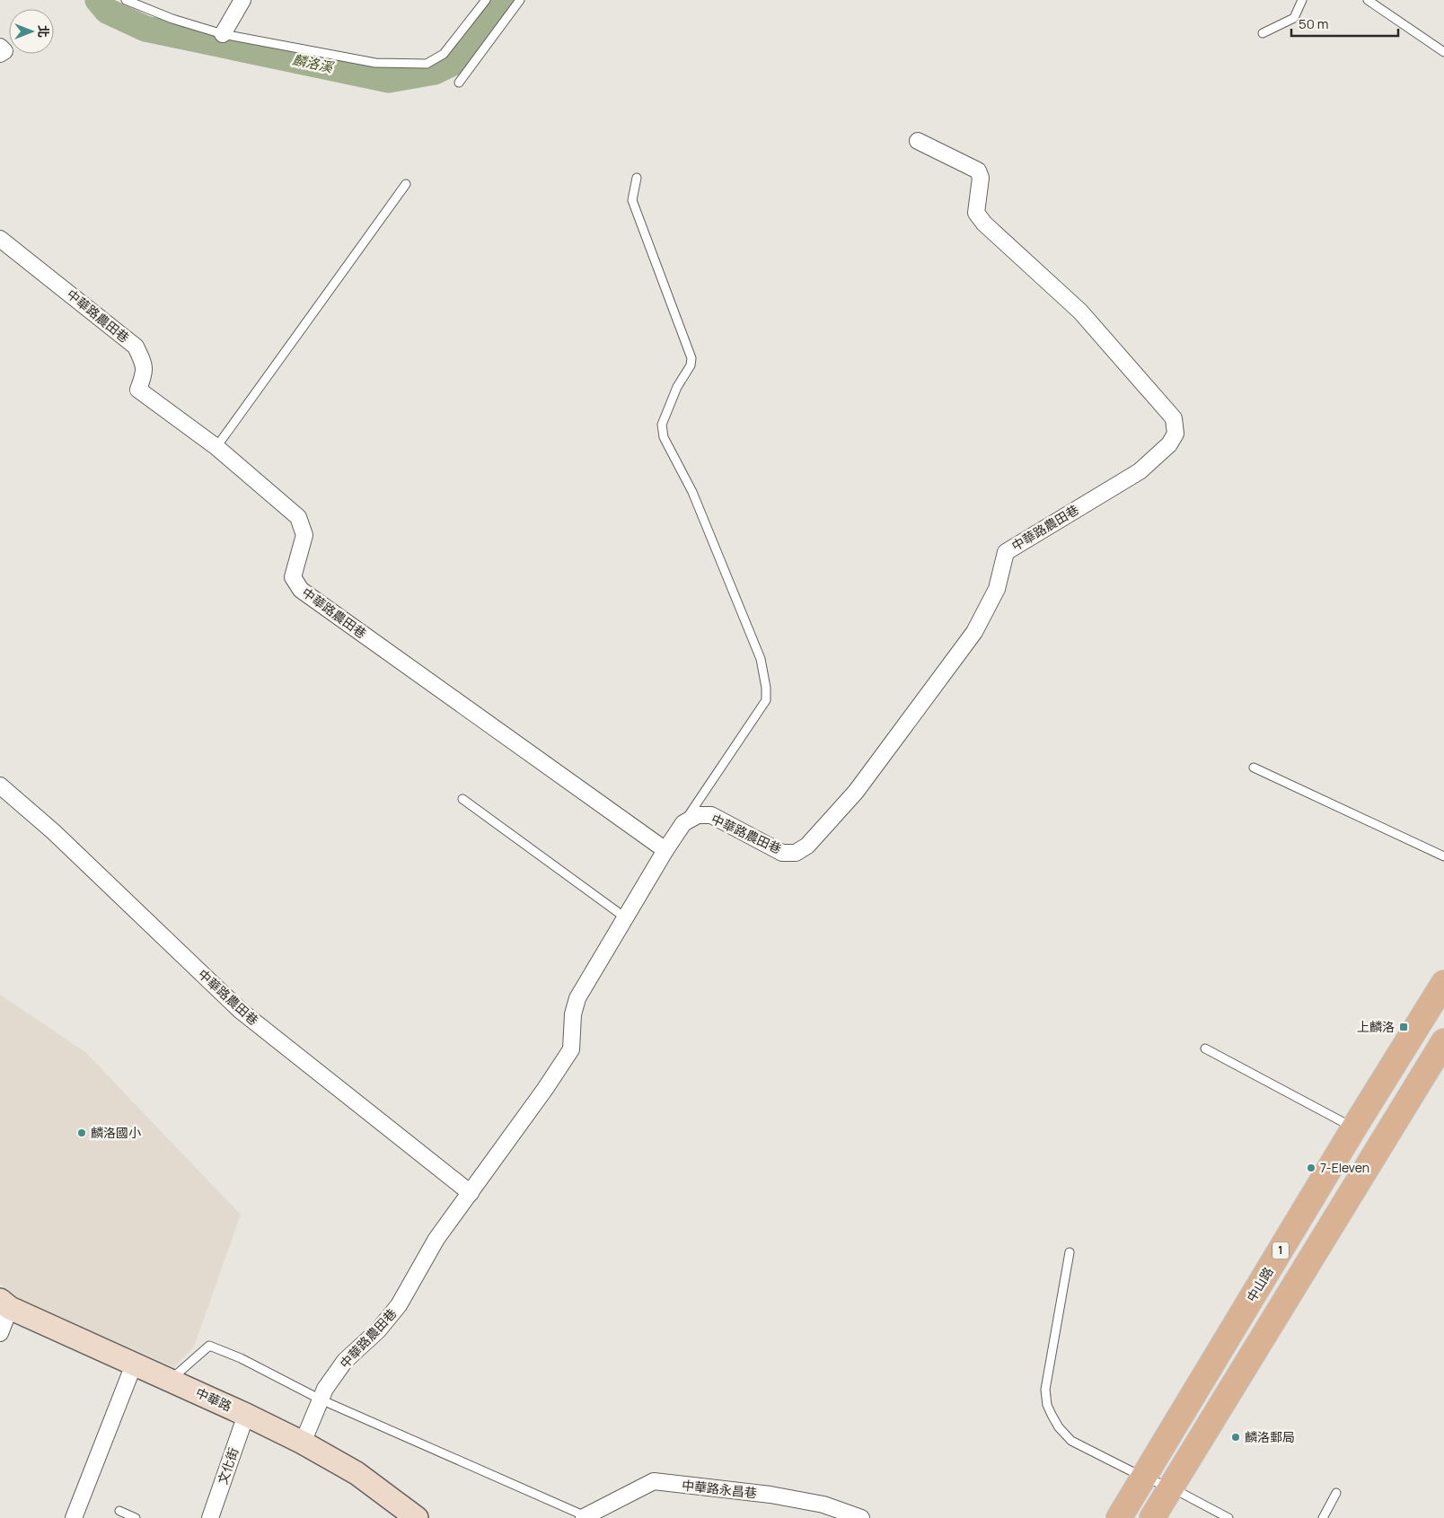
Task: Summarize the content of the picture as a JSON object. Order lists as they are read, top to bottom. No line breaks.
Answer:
{"streets":{"main road":["1","中山路"],"street":["中華路農田巷","中華路","文化街","中華路永昌巷"]},"crossings":[["中華路農田巷","中華路"],["中華路","文化街"]],"water":["麟洛溪"],"places":{"transit":["上麟洛"],"other":["麟洛國小","7-Eleven","麟洛郵局"]},"scale_bar":"50 m","north":"right"}
